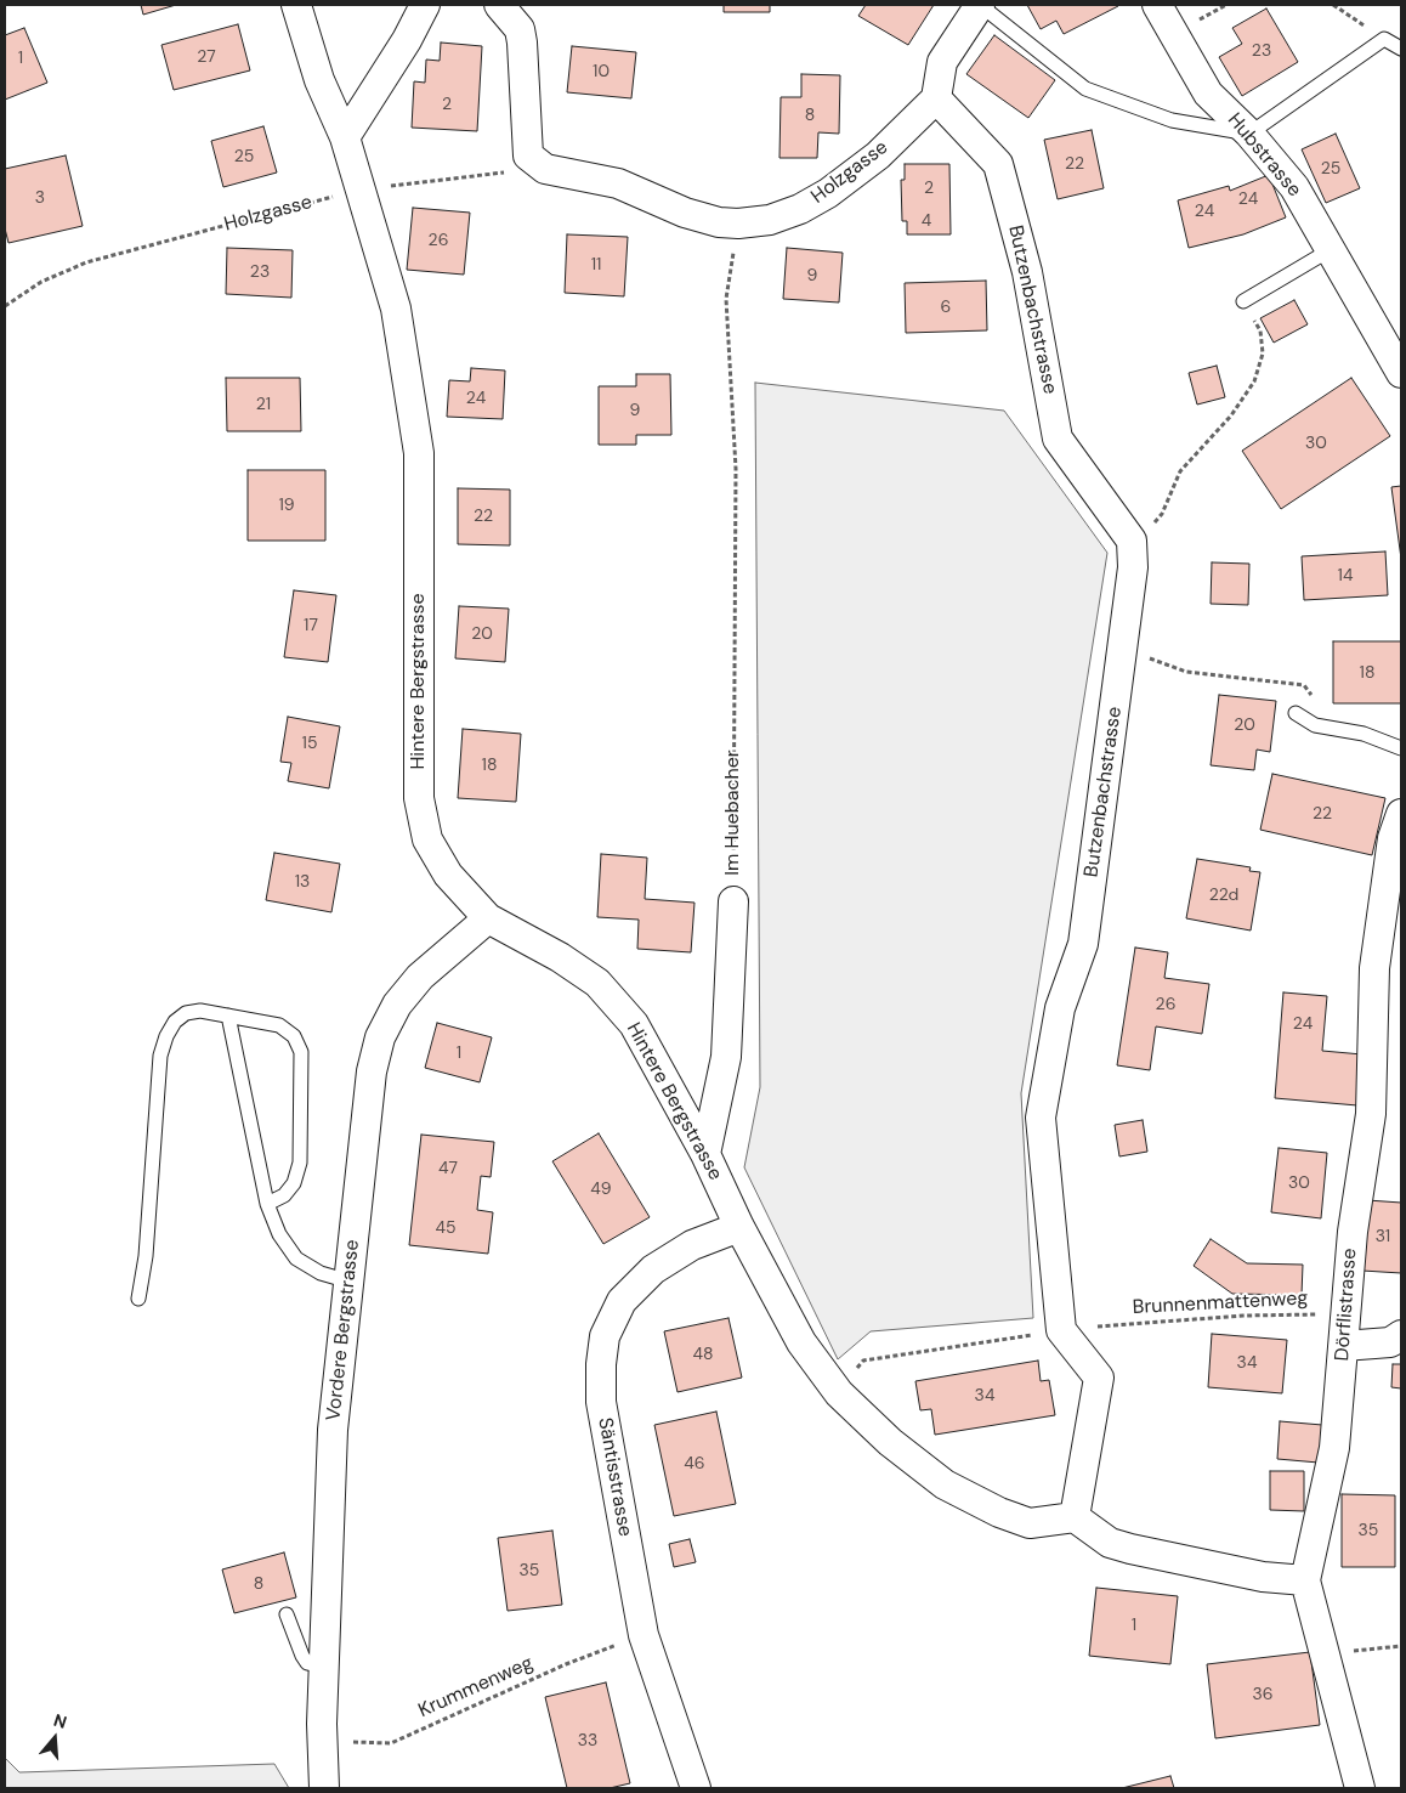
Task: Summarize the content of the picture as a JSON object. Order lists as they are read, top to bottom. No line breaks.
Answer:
{"streets":{"street":["Hubstrasse","Holzgasse","Butzenbachstrasse","Hintere Bergstrasse","Im Huebacher","Dörflistrasse","Vordere Bergstrasse","Säntisstrasse"],"path":["Brunnenmattenweg","Krummenweg"]},"crossings":[["Holzgasse","Butzenbachstrasse"],["Holzgasse","Hintere Bergstrasse"],["Holzgasse","Im Huebacher"],["Butzenbachstrasse","Hintere Bergstrasse"],["Hintere Bergstrasse","Im Huebacher"],["Hintere Bergstrasse","Vordere Bergstrasse"],["Hintere Bergstrasse","Säntisstrasse"],["Brunnenmattenweg","Dörflistrasse"],["Vordere Bergstrasse","Krummenweg"],["Säntisstrasse","Krummenweg"]],"house_numbers":["23","27","1","10","2","8","25","22","25","2","3","24","24","4","26","11","23","9","6","24","21","9","30","19","22","14","17","20","18","20","15","18","22","13","22d","26","24","1","47","30","49","45","31","48","34","34","46","35","35","8","1","36","33"],"north":"top"}
